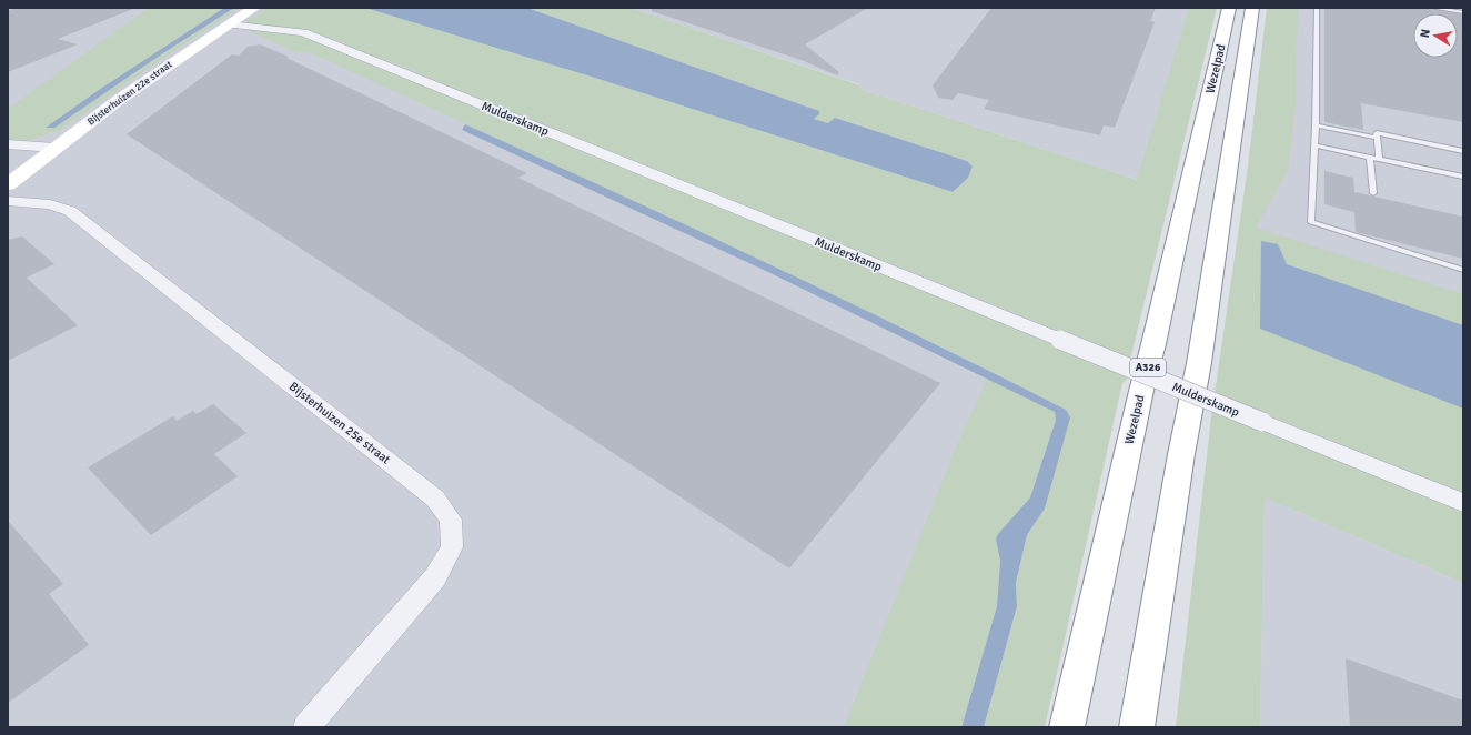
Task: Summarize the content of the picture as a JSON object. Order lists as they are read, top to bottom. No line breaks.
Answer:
{"streets":{"main road":["Wezelpad","Bijsterhuizen 22e straat","A326"],"street":["Mulderskamp","Bijsterhuizen 25e straat"]},"crossings":[["Bijsterhuizen 22e straat","Mulderskamp"]],"north":"left"}
